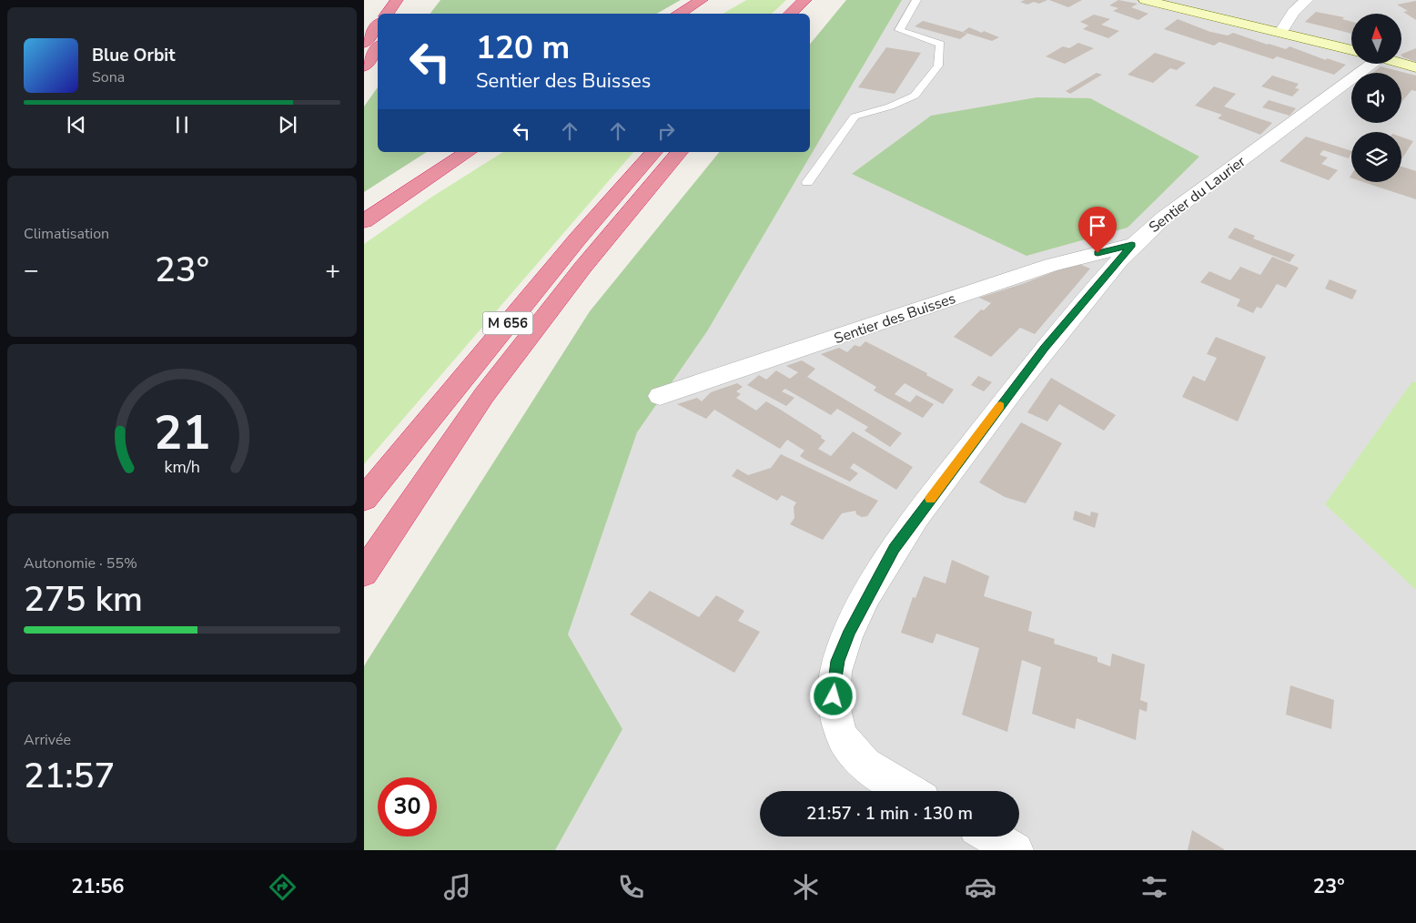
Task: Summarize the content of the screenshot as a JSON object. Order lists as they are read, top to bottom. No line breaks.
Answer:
{"streets":{"highway":["M 656"],"street":["Sentier du Laurier","Sentier des Buisses"]},"crossings":[["Sentier du Laurier","Sentier des Buisses"]],"north":"top","page":{"turn":["120 m","Sentier des Buisses"],"song":["Blue Orbit","Sona"],"tile":["Climatisation",["Autonomie · 55%","275 km"],["Arrivée","21:57"]],"heat":["−","23°","+"],"limit":"30","trip":"21:57 · 1 min · 130 m","tabs":["21:56","23°"],"gauge":["21","km/h"]}}
